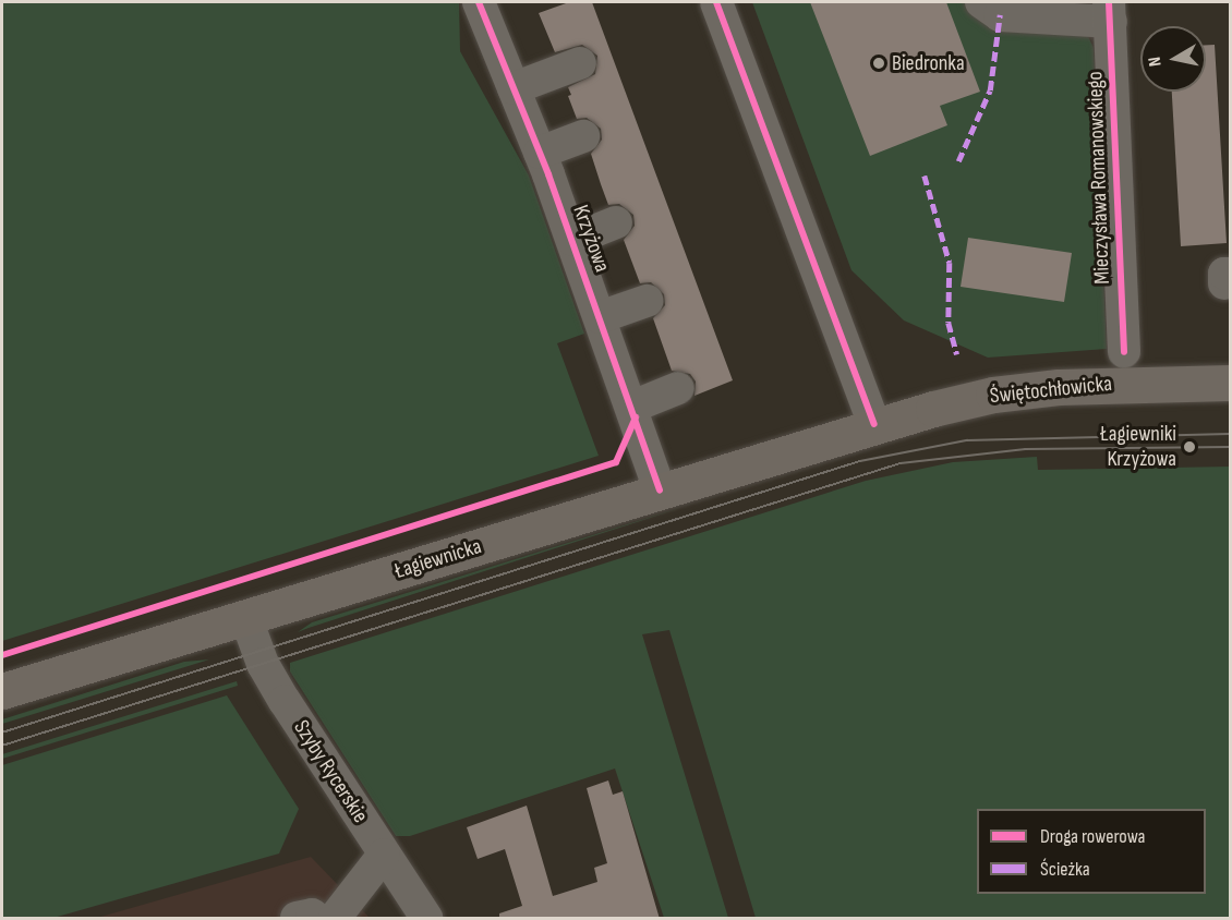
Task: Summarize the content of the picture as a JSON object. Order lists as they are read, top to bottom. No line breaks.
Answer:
{"streets":{"main road":["Świętochłowicka","Łagiewnicka"],"street":["Mieczysława Romanowskiego","Krzyżowa","Szyby Rycerskie"]},"crossings":[["Krzyżowa","Łagiewnicka"],["Świętochłowicka","Łagiewnicka"],["Łagiewnicka","Szyby Rycerskie"]],"places":["Biedronka","Łagiewniki Krzyżowa"],"legend":["Droga rowerowa","Ścieżka"],"north":"left"}
